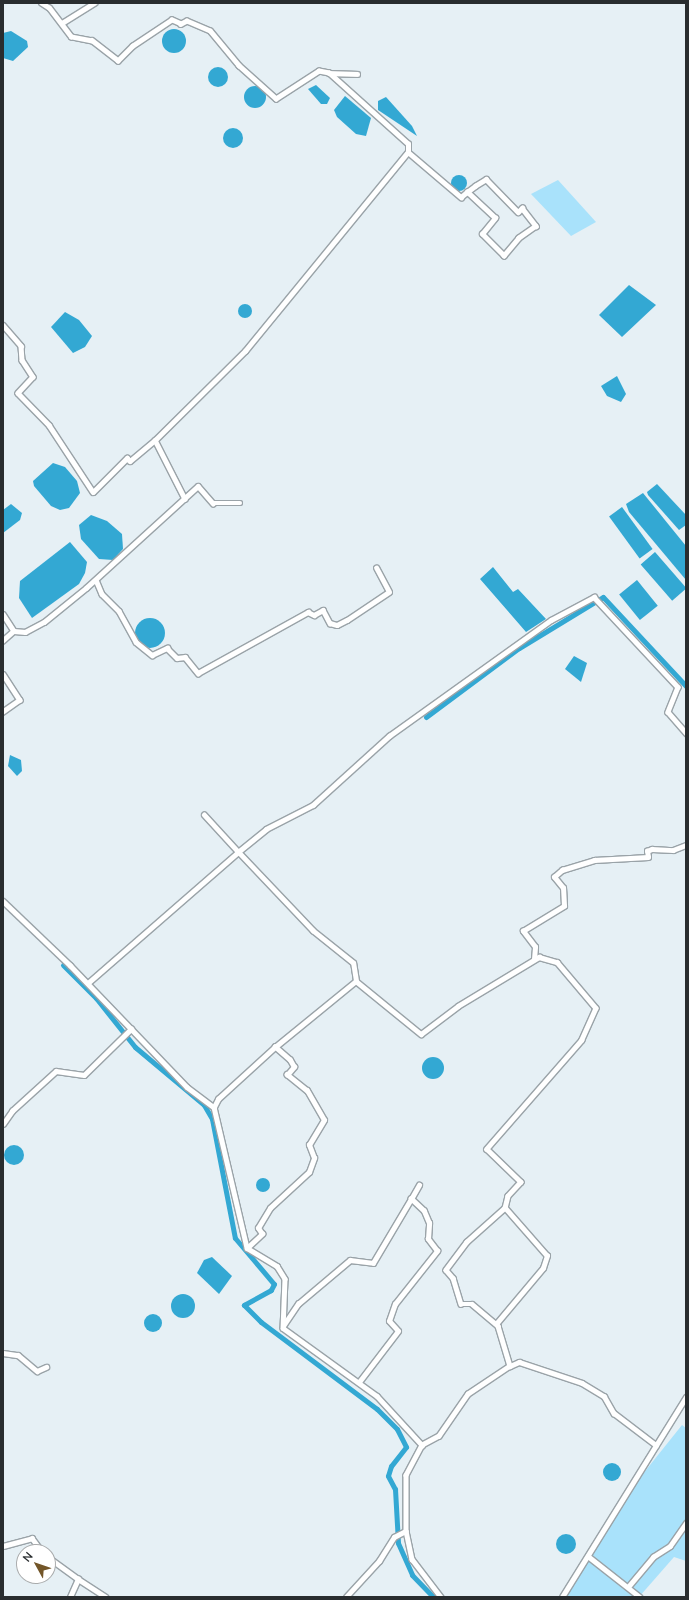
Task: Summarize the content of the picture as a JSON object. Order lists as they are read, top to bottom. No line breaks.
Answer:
{"north":"top left"}
